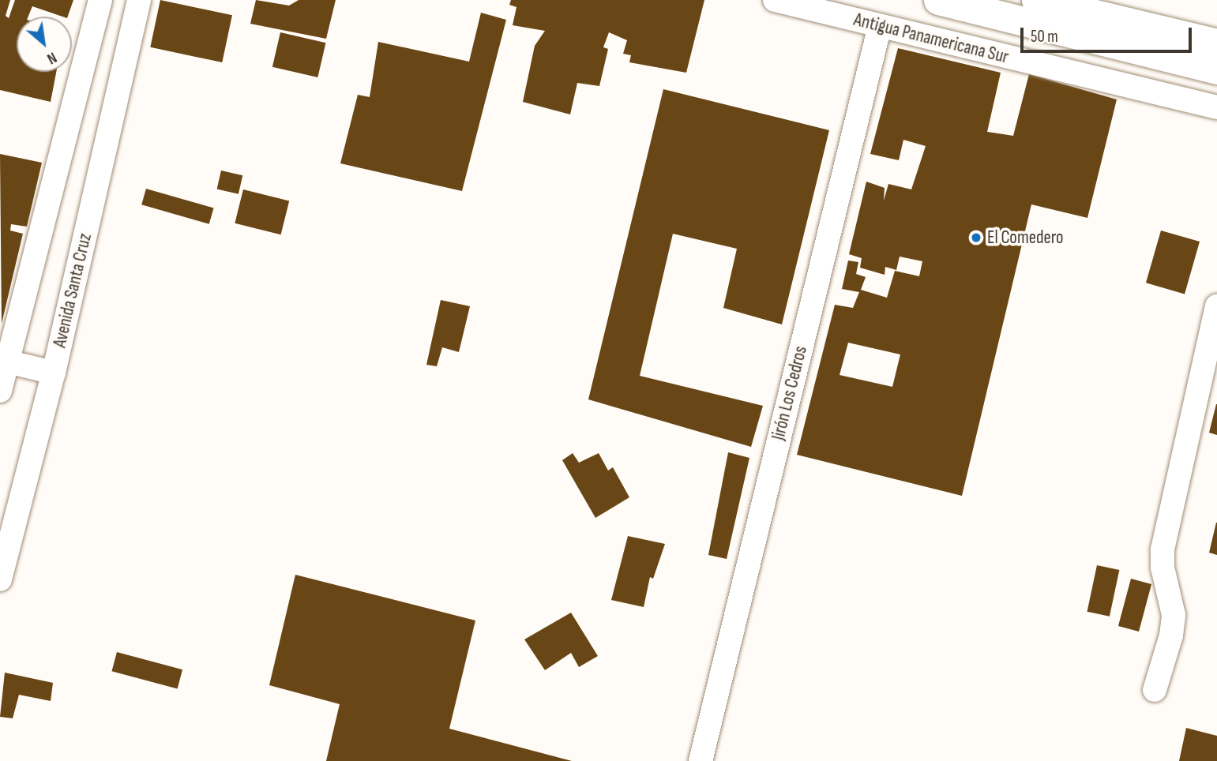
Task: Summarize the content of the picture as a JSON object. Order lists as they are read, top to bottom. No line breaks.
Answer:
{"streets":{"street":["Antigua Panamericana Sur","Avenida Santa Cruz","Jirón Los Cedros"]},"crossings":[["Antigua Panamericana Sur","Jirón Los Cedros"]],"places":["El Comedero"],"scale_bar":"50 m","north":"bottom right"}
